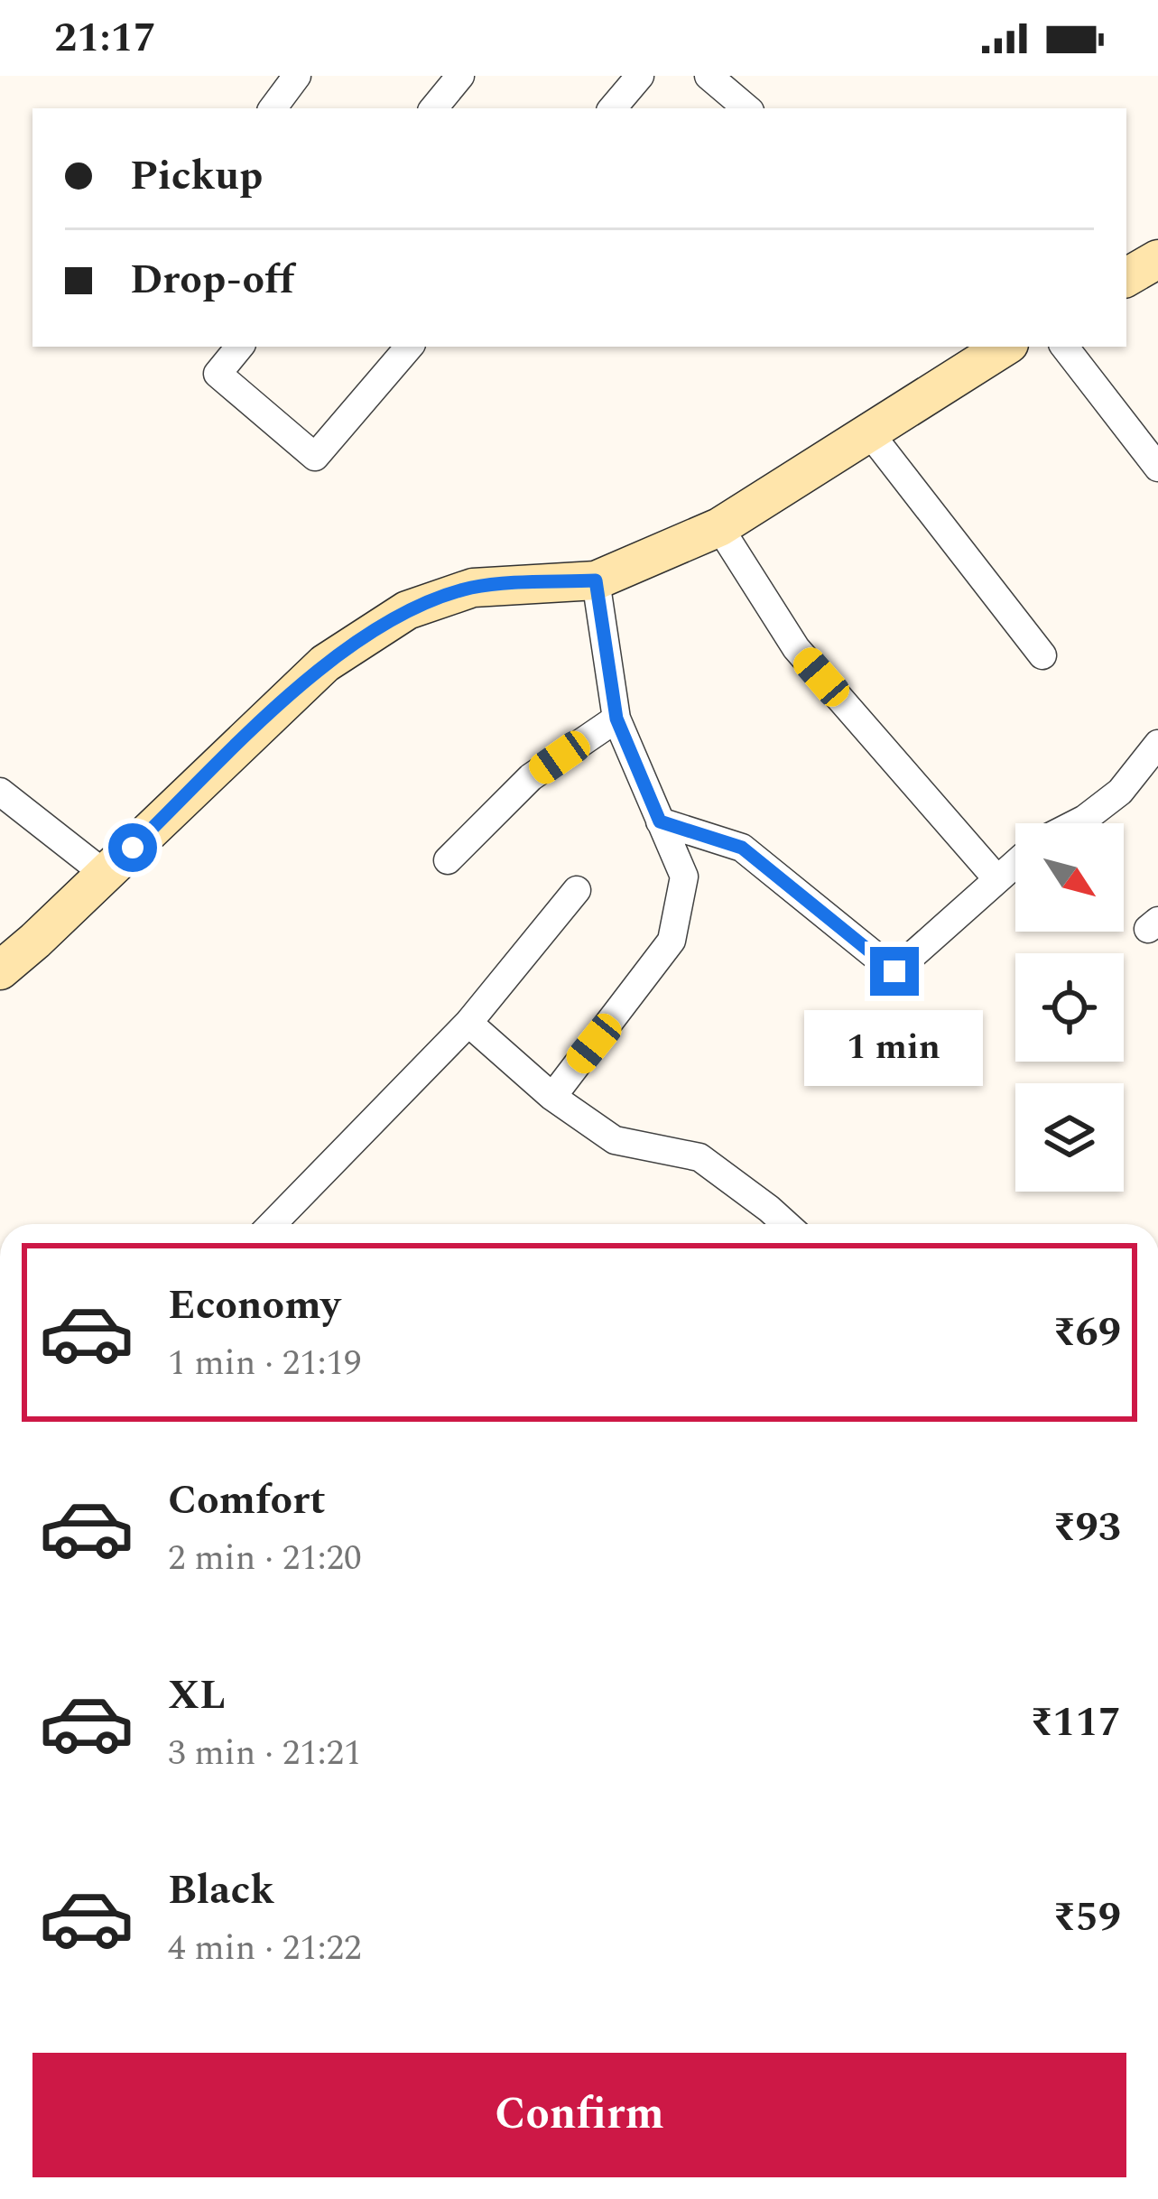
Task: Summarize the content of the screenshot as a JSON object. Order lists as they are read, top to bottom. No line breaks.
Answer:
{"north":"bottom right","page":{"status":"21:17","banner":["Pickup","Drop-off"],"bubble":"1 min","list":[{"name":"Economy","note":"1 min · 21:19","value":"₹69"},{"name":"Comfort","note":"2 min · 21:20","value":"₹93"},{"name":"XL","note":"3 min · 21:21","value":"₹117"},{"name":"Black","note":"4 min · 21:22","value":"₹59"}],"buttons":"Confirm"}}
